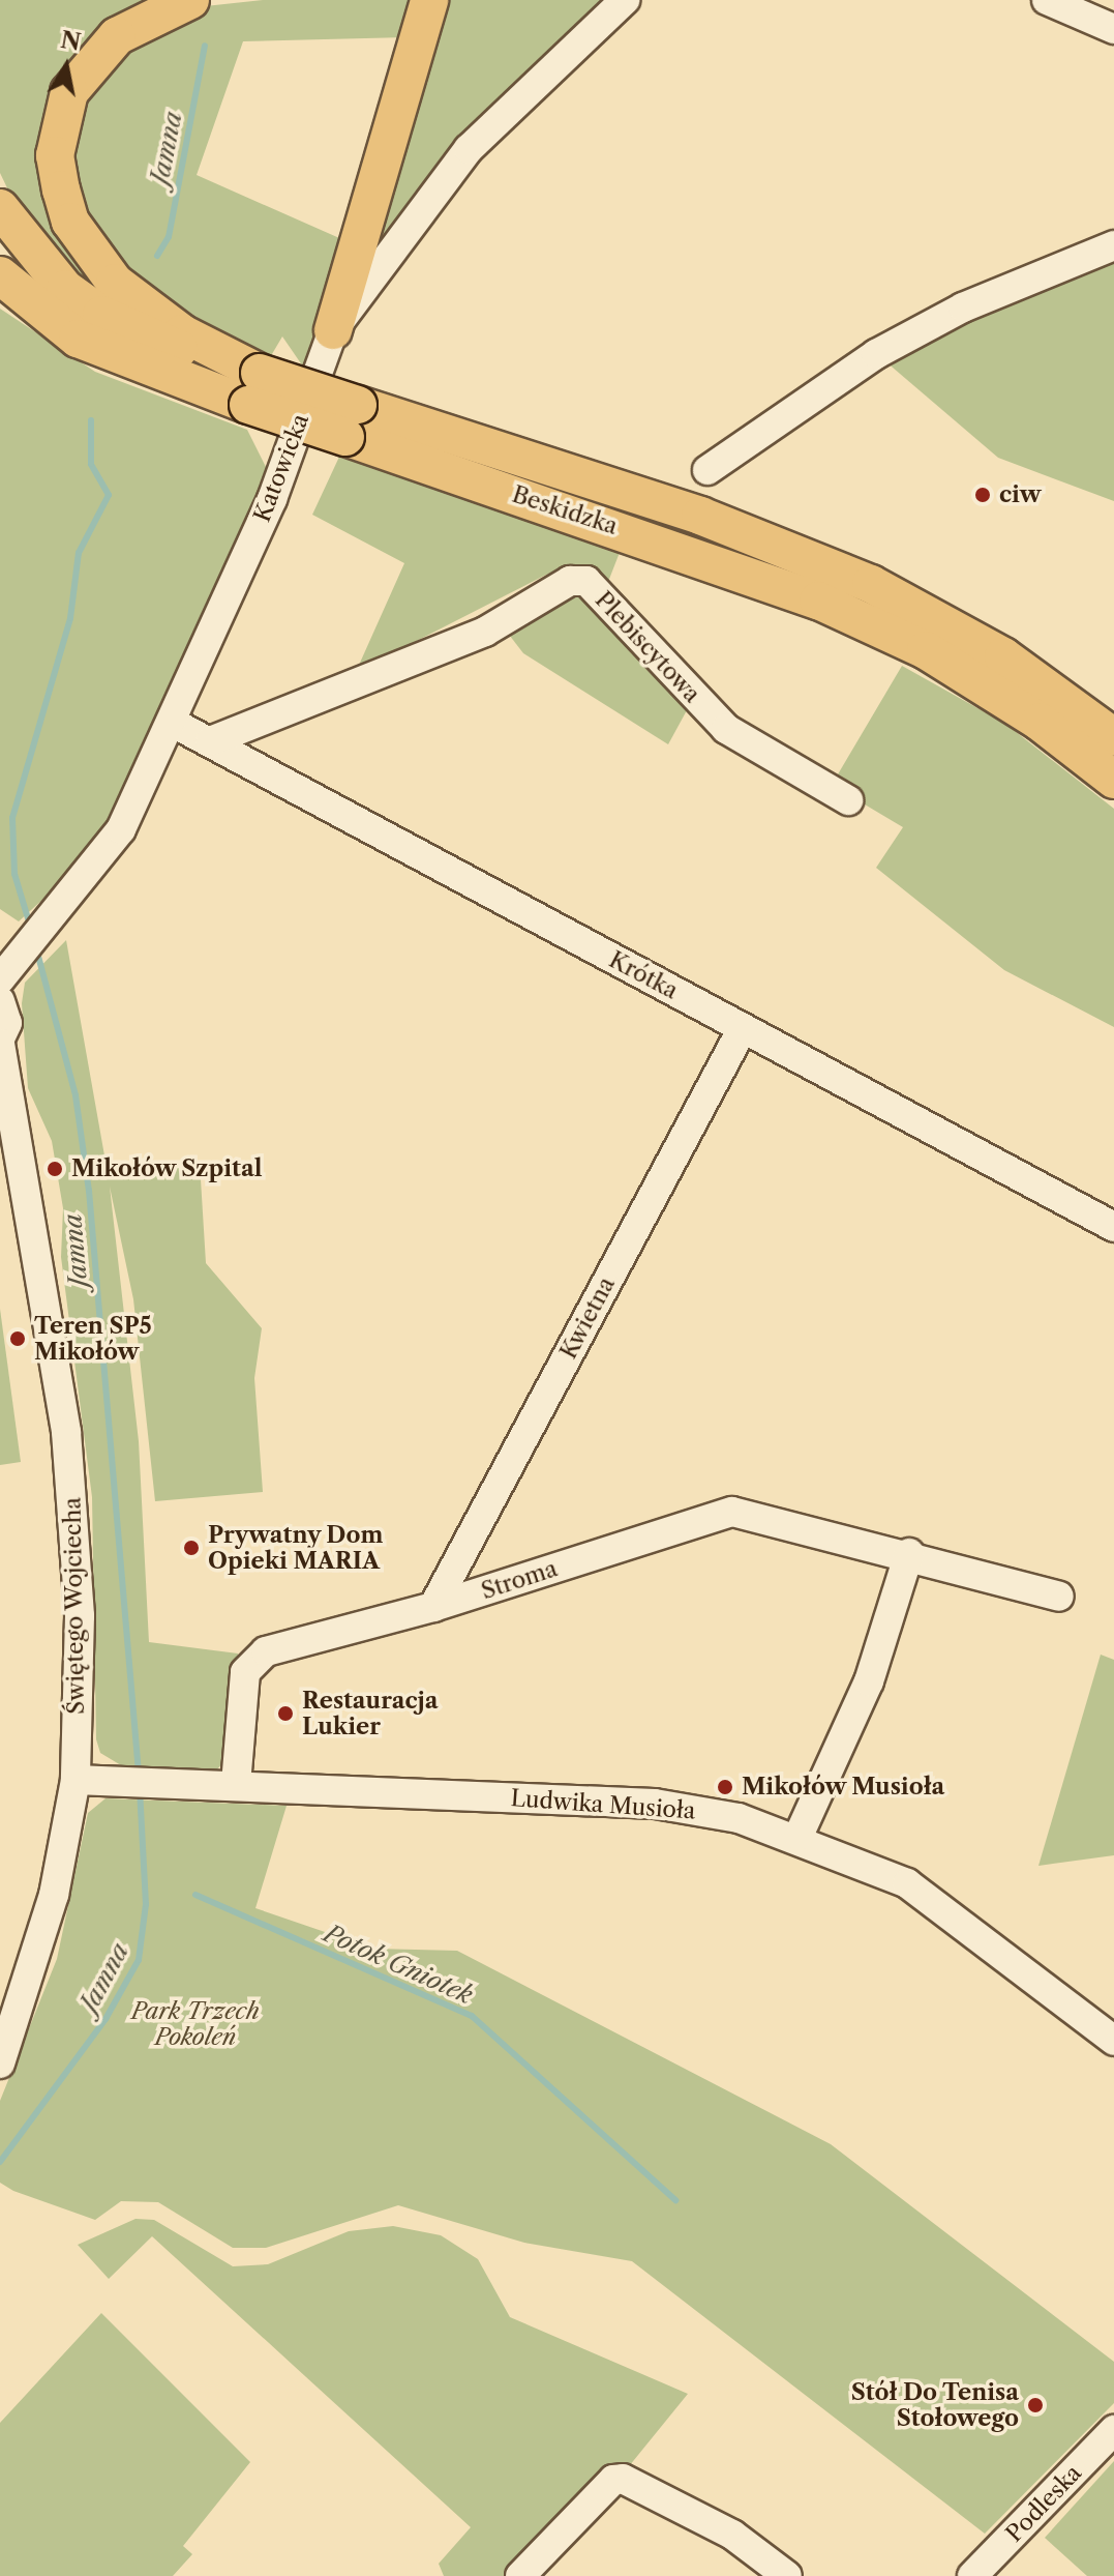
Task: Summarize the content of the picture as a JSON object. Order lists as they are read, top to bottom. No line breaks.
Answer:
{"streets":{"main road":["Beskidzka"],"street":["Katowicka","Plebiscytowa","Krótka","Kwietna","Stroma","Świętego Wojciecha","Ludwika Musioła","Podleska"]},"crossings":[["Katowicka","Krótka"],["Plebiscytowa","Krótka"],["Krótka","Kwietna"],["Kwietna","Stroma"],["Stroma","Ludwika Musioła"],["Świętego Wojciecha","Ludwika Musioła"]],"water":["Jamna","Potok Gniotek"],"parks":["Park Trzech Pokoleń"],"places":["ciw","Mikołów Szpital","Teren SP5 Mikołów","Prywatny Dom Opieki MARIA","Restauracja Lukier","Mikołów Musioła","Stół Do Tenisa Stołowego"],"north":"top"}
